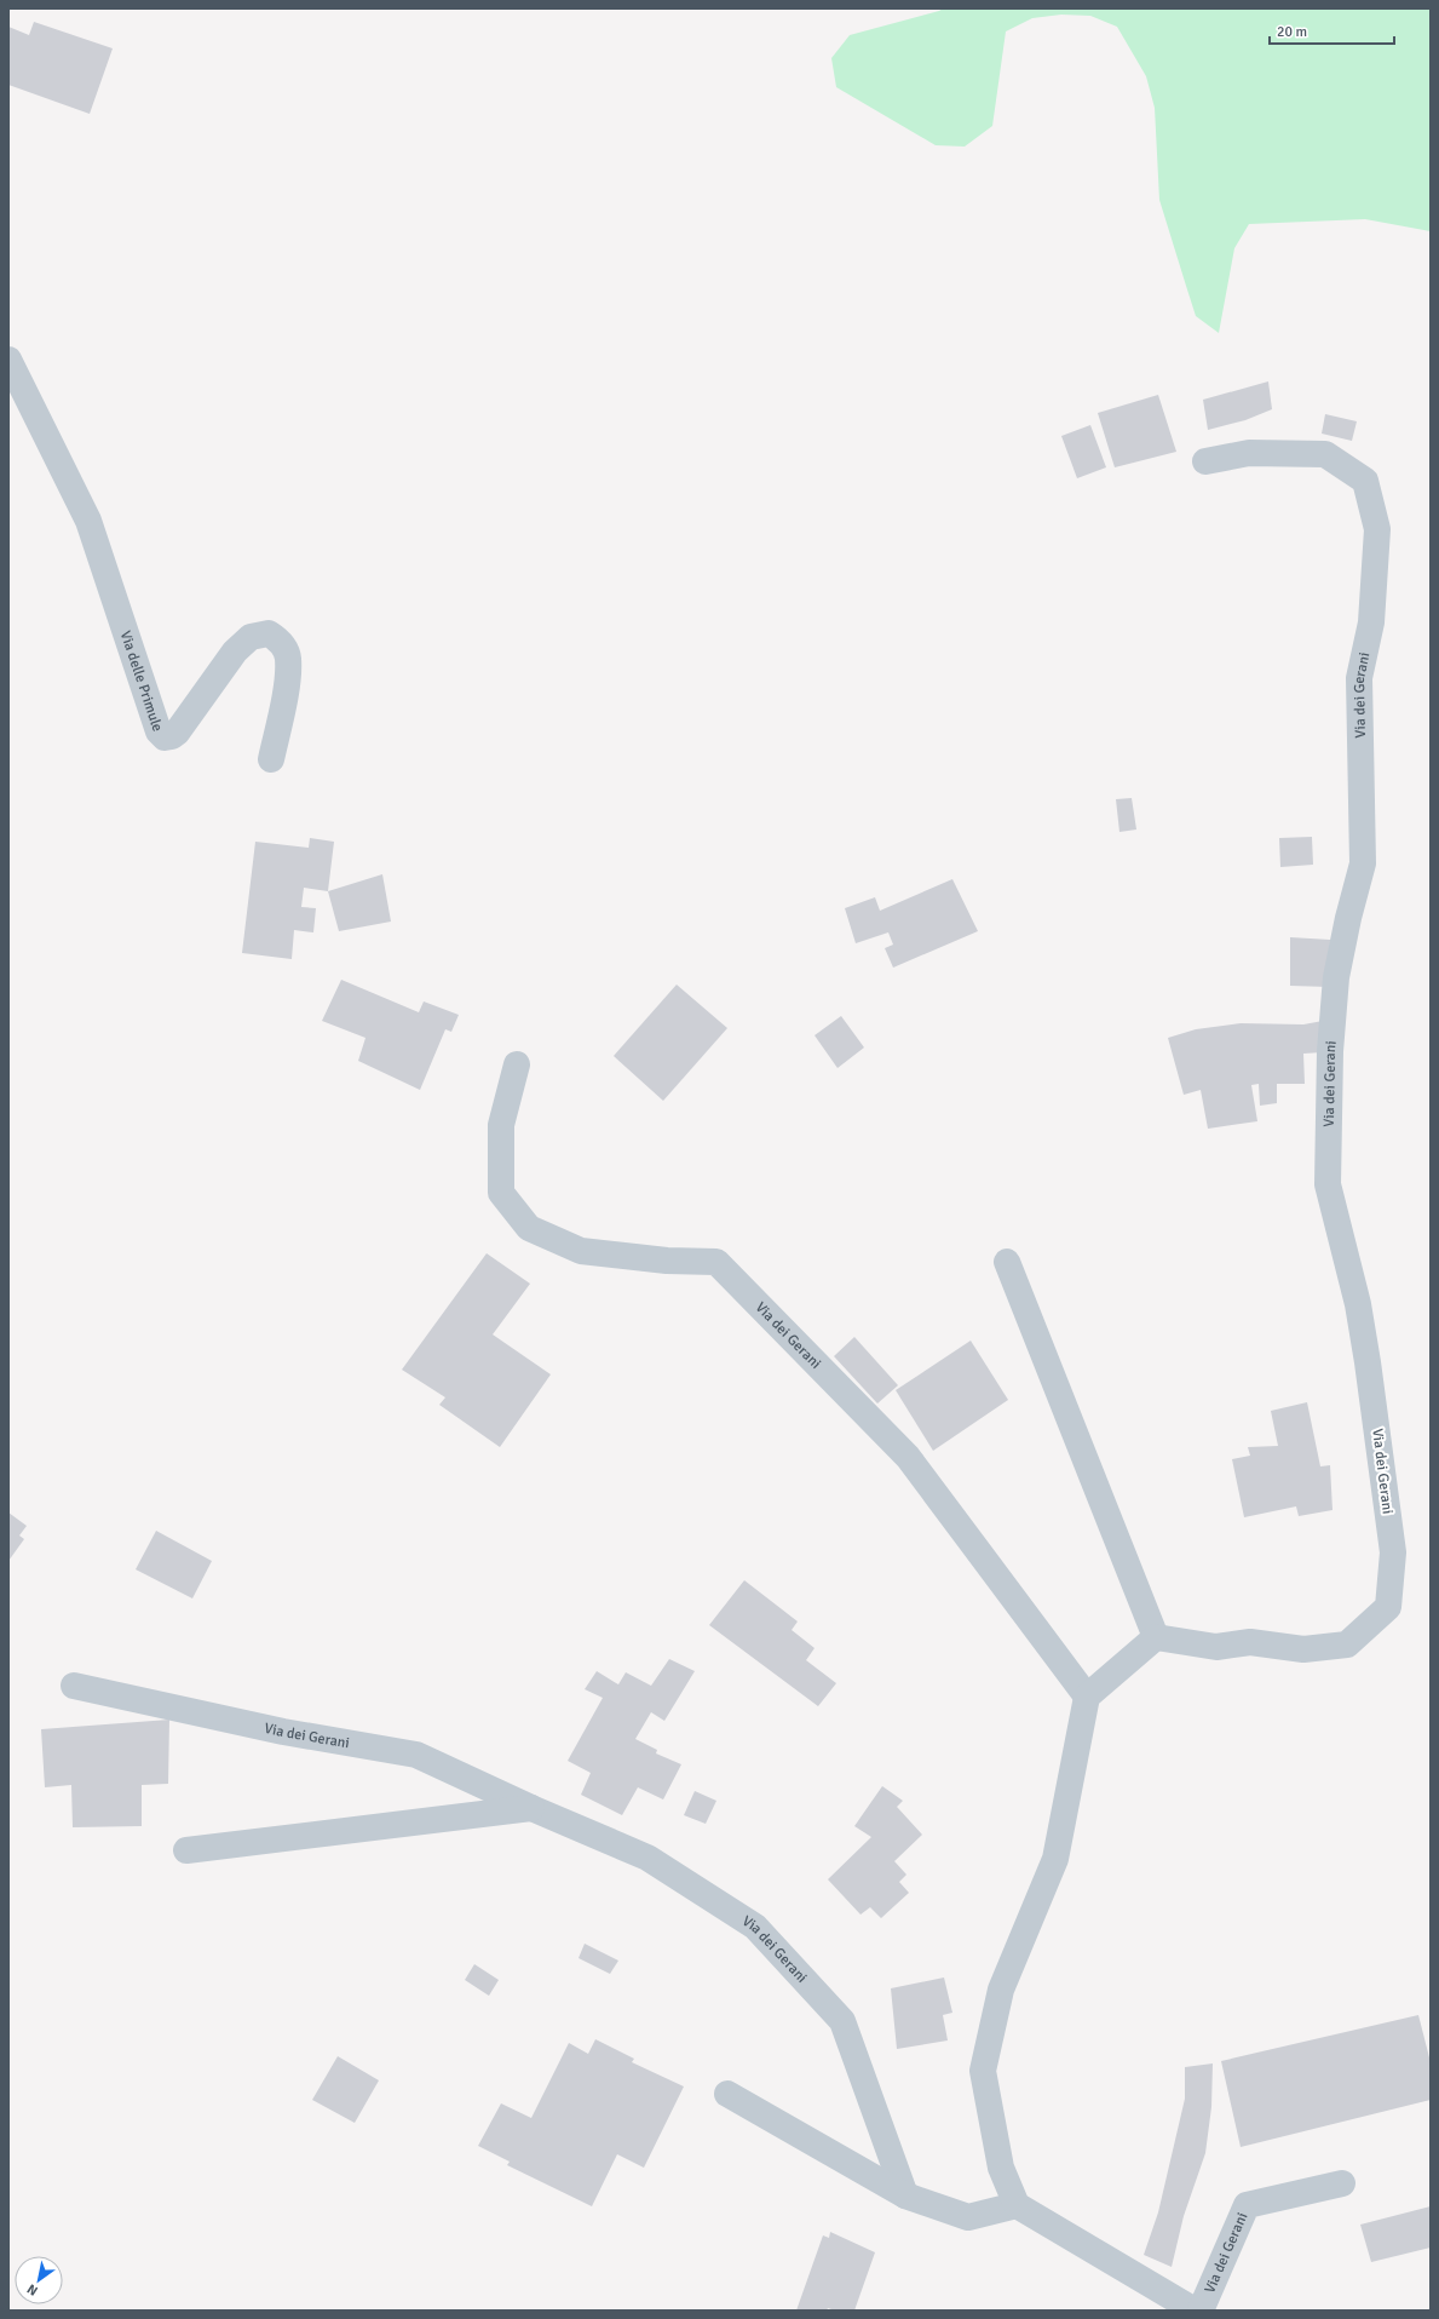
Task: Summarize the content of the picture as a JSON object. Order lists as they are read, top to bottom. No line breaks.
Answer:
{"streets":{"street":["Via delle Primule","Via dei Gerani"]},"scale_bar":"20 m","north":"bottom left"}
